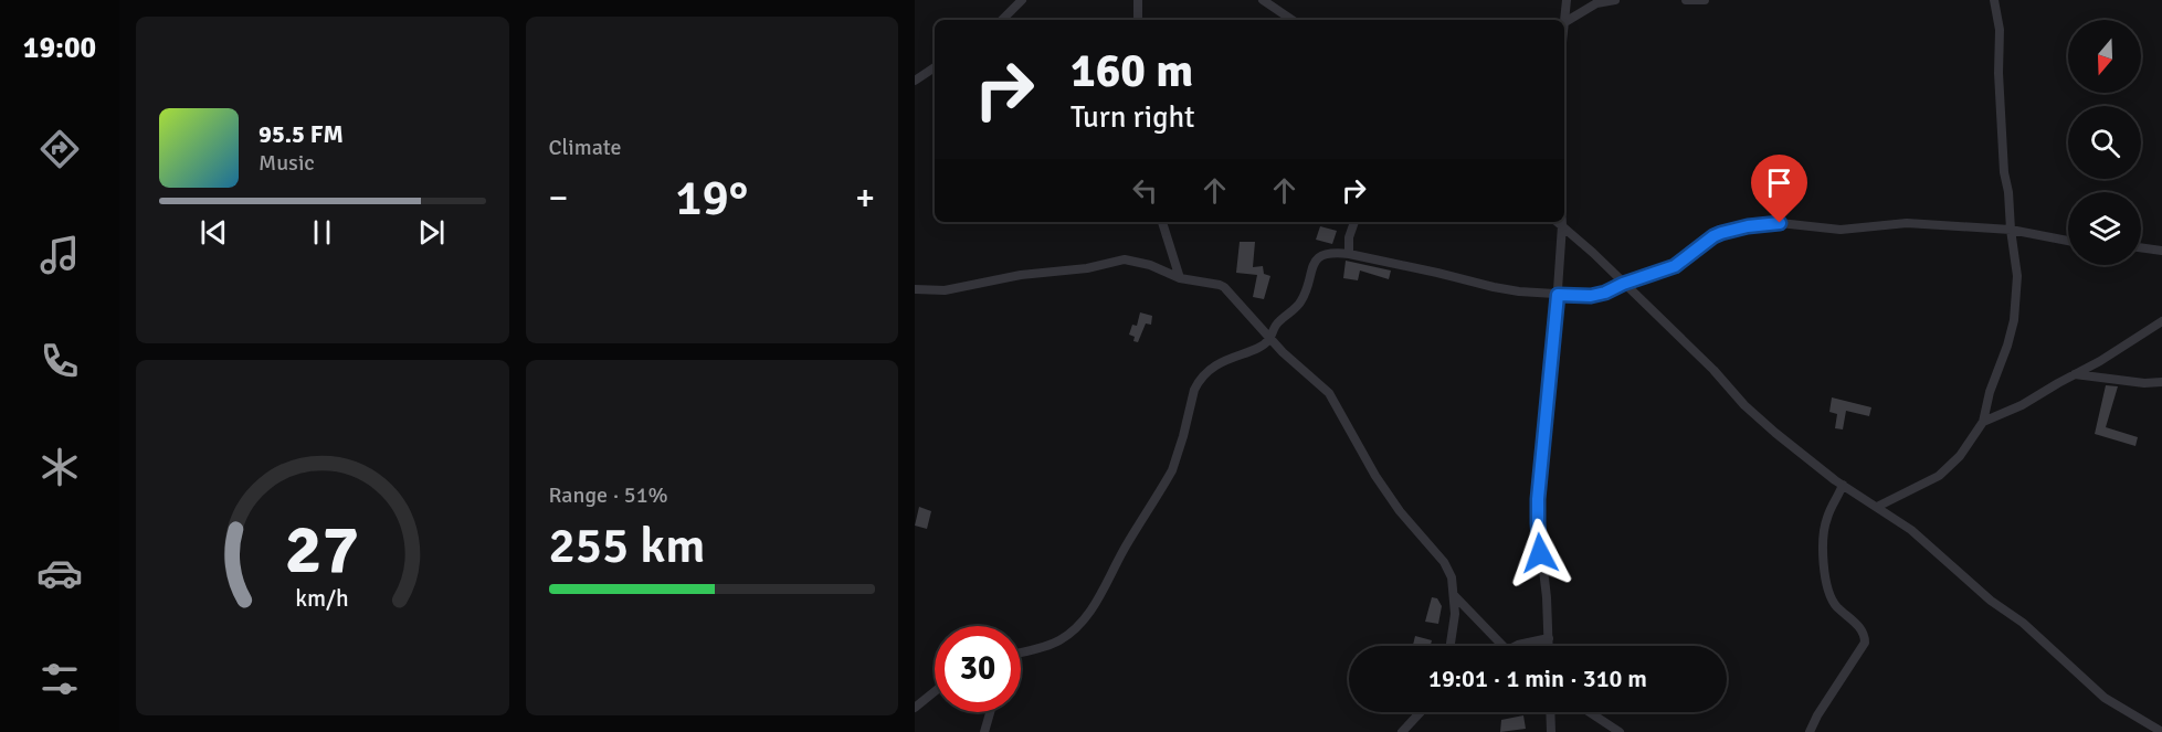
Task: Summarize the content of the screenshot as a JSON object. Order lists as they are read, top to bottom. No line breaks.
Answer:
{"north":"bottom","page":{"tabs":"19:00","tile":["Climate",["Range · 51%","255 km"]],"turn":["160 m","Turn right"],"song":["95.5 FM","Music"],"heat":["−","19°","+"],"limit":"30","trip":"19:01 · 1 min · 310 m","gauge":["27","km/h"]}}
